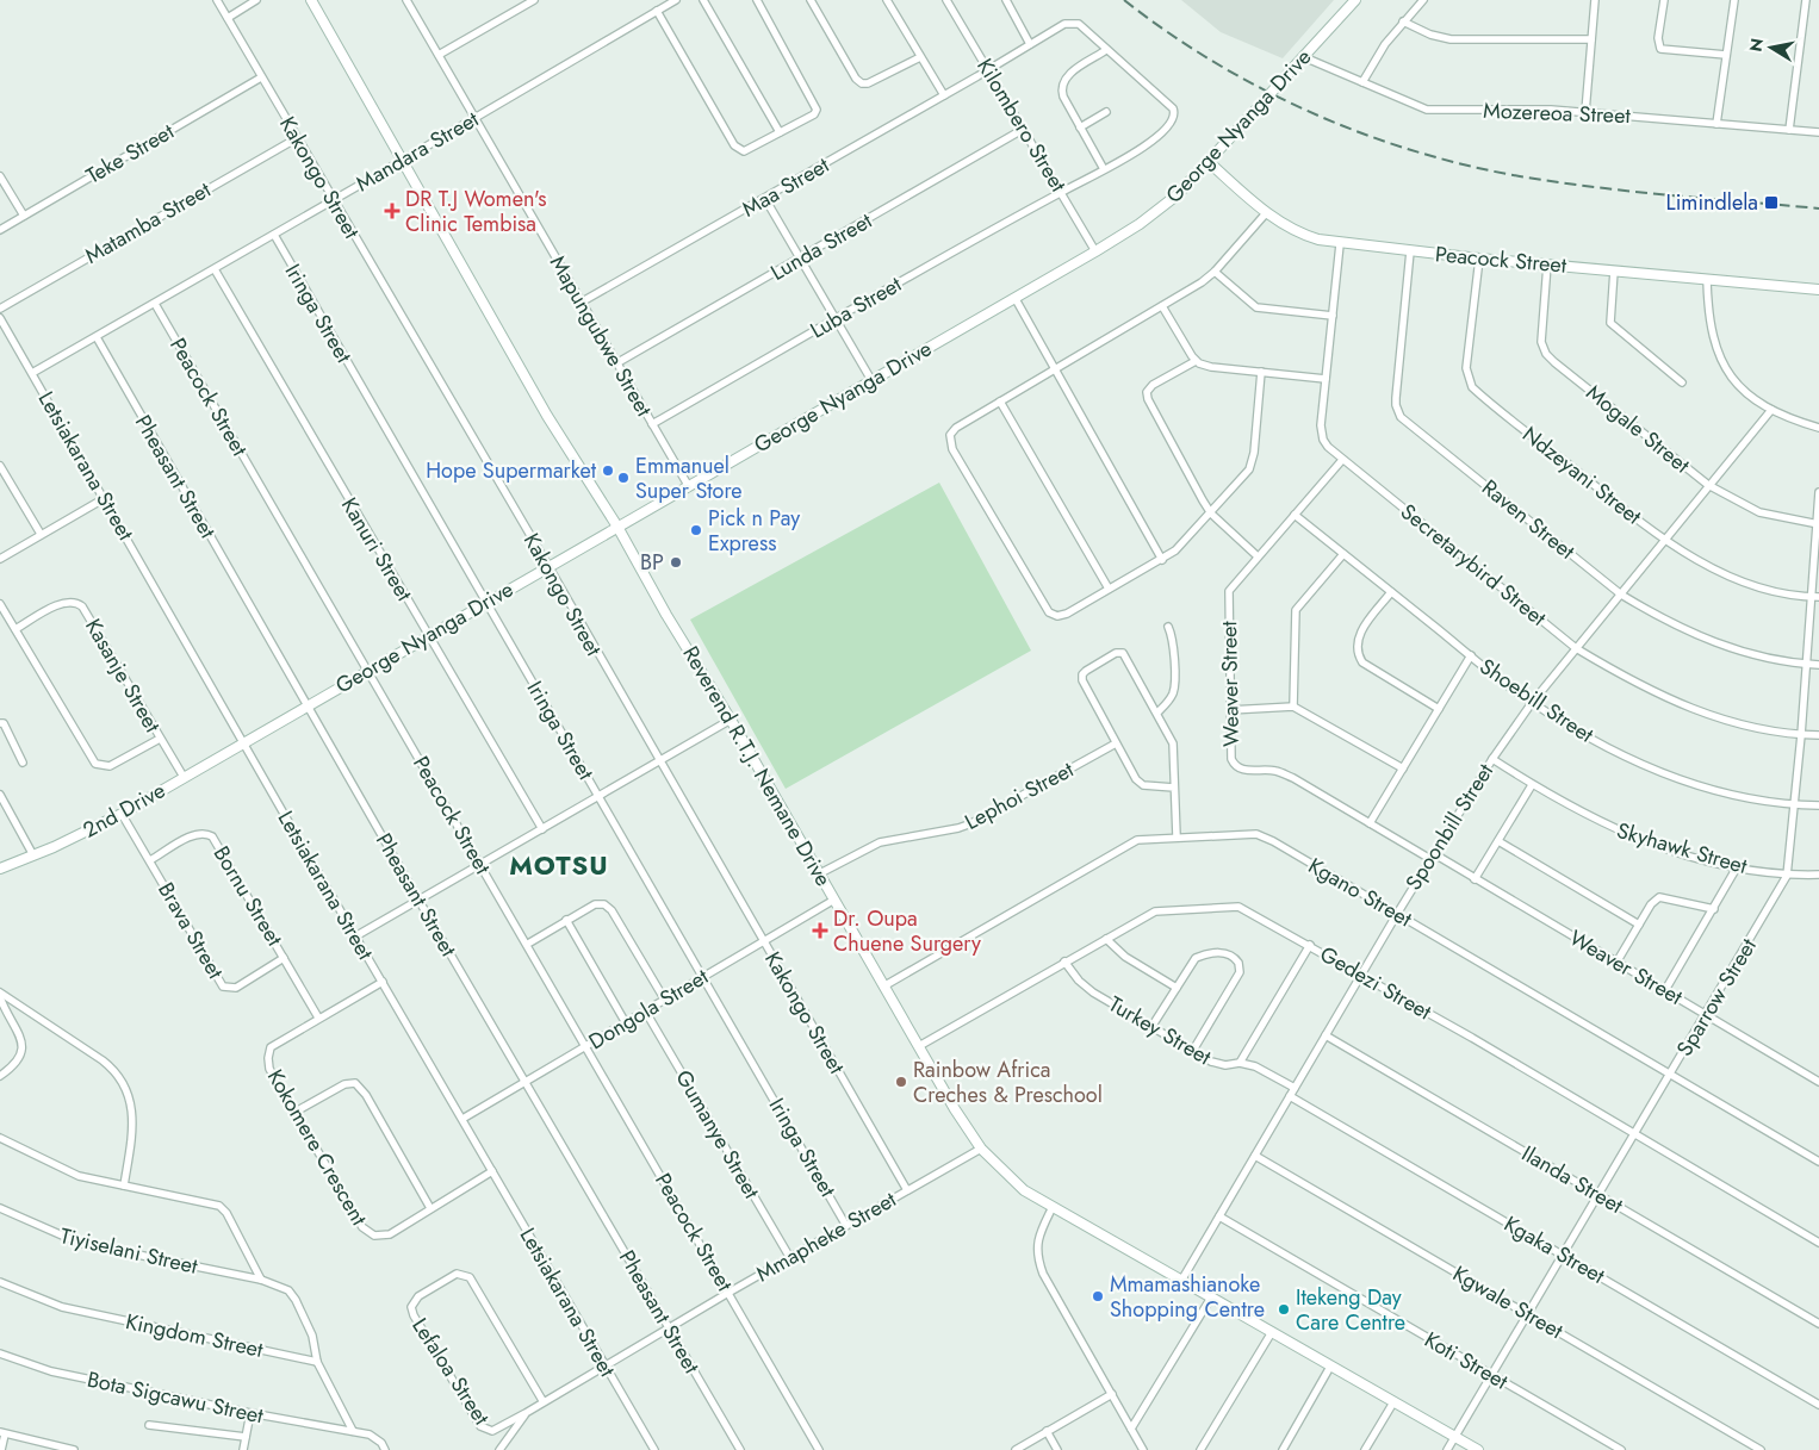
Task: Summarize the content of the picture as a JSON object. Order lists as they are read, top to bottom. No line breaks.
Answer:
{"streets":{"street":["Mozereoa Street","Kilombero Street","George Nyanga Drive","Mandara Street","Teke Street","Kakongo Street","Maa Street","Matamba Street","Lunda Street","Peacock Street","Luba Street","Iringa Street","Mapungubwe Street","Mogale Street","Letsiakarana Street","Ndzeyani Street","Pheasant Street","Raven Street","Kanuri Street","Secretarybird Street","Kasanje Street","Weaver Street","Shoebill Street","Reverend R.T.J. Nemane Drive","Lephoi Street","2nd Drive","Spoonbill Street","Skyhawk Street","Kgano Street","Bornu Street","Brava Street","Gedezi Street","Sparrow Street","Dongola Street","Turkey Street","Gumanye Street","Kokomere Crescent","Ilanda Street","Mmapheke Street","Kgaka Street","Tiyiselani Street","Kgwale Street","Kingdom Street","Koti Street","Lefaloa Street","Bota Sigcawu Street"]},"crossings":[["Mozereoa Street","George Nyanga Drive"],["Kilombero Street","George Nyanga Drive"],["Kilombero Street","Maa Street"],["Kilombero Street","Lunda Street"],["Kilombero Street","Luba Street"],["George Nyanga Drive","Kakongo Street"],["George Nyanga Drive","Peacock Street"],["George Nyanga Drive","Iringa Street"],["George Nyanga Drive","Mapungubwe Street"],["George Nyanga Drive","Letsiakarana Street"],["George Nyanga Drive","Pheasant Street"],["George Nyanga Drive","Kanuri Street"],["George Nyanga Drive","Reverend R.T.J. Nemane Drive"],["George Nyanga Drive","2nd Drive"],["Mandara Street","Kakongo Street"],["Mandara Street","Peacock Street"],["Mandara Street","Iringa Street"],["Mandara Street","Mapungubwe Street"],["Mandara Street","Letsiakarana Street"],["Mandara Street","Pheasant Street"],["Mandara Street","Kanuri Street"],["Mandara Street","Reverend R.T.J. Nemane Drive"],["Teke Street","Kakongo Street"],["Kakongo Street","Matamba Street"],["Kakongo Street","Dongola Street"],["Kakongo Street","Mmapheke Street"],["Maa Street","Luba Street"],["Maa Street","Mapungubwe Street"],["Lunda Street","Mapungubwe Street"],["Peacock Street","Mogale Street"],["Peacock Street","Ndzeyani Street"],["Peacock Street","Raven Street"],["Peacock Street","Secretarybird Street"],["Peacock Street","Dongola Street"],["Peacock Street","Mmapheke Street"],["Luba Street","Mapungubwe Street"],["Iringa Street","Dongola Street"],["Iringa Street","Mmapheke Street"],["Mogale Street","Spoonbill Street"],["Mogale Street","Sparrow Street"],["Letsiakarana Street","2nd Drive"],["Letsiakarana Street","Dongola Street"],["Letsiakarana Street","Kokomere Crescent"],["Letsiakarana Street","Mmapheke Street"],["Ndzeyani Street","Spoonbill Street"],["Ndzeyani Street","Sparrow Street"],["Pheasant Street","Dongola Street"],["Pheasant Street","Mmapheke Street"],["Raven Street","Spoonbill Street"],["Raven Street","Sparrow Street"],["Secretarybird Street","Weaver Street"],["Secretarybird Street","Spoonbill Street"],["Secretarybird Street","Sparrow Street"],["Kasanje Street","2nd Drive"],["Weaver Street","Shoebill Street"],["Weaver Street","Spoonbill Street"],["Weaver Street","Sparrow Street"],["Shoebill Street","Spoonbill Street"],["Shoebill Street","Sparrow Street"],["Reverend R.T.J. Nemane Drive","Lephoi Street"],["Reverend R.T.J. Nemane Drive","Spoonbill Street"],["Reverend R.T.J. Nemane Drive","Kgano Street"],["Reverend R.T.J. Nemane Drive","Gedezi Street"],["Reverend R.T.J. Nemane Drive","Sparrow Street"],["Reverend R.T.J. Nemane Drive","Dongola Street"],["Reverend R.T.J. Nemane Drive","Mmapheke Street"],["2nd Drive","Brava Street"],["Spoonbill Street","Skyhawk Street"],["Spoonbill Street","Kgano Street"],["Spoonbill Street","Gedezi Street"],["Spoonbill Street","Ilanda Street"],["Spoonbill Street","Kgaka Street"],["Spoonbill Street","Kgwale Street"],["Spoonbill Street","Koti Street"],["Skyhawk Street","Sparrow Street"],["Kgano Street","Sparrow Street"],["Bornu Street","Brava Street"],["Bornu Street","Kokomere Crescent"],["Gedezi Street","Sparrow Street"],["Gedezi Street","Turkey Street"],["Sparrow Street","Ilanda Street"],["Sparrow Street","Kgaka Street"],["Sparrow Street","Kgwale Street"],["Sparrow Street","Koti Street"],["Dongola Street","Gumanye Street"],["Gumanye Street","Mmapheke Street"],["Mmapheke Street","Lefaloa Street"],["Tiyiselani Street","Kingdom Street"]],"districts":["MOTSU"],"places":{"transit":["Limindlela"],"health":["DR T.J Women's Clinic Tembisa","Dr. Oupa Chuene Surgery"],"other":["Hope Supermarket","Emmanuel Super Store","Pick n Pay Express","BP","Rainbow Africa Creches & Preschool","Mmamashianoke Shopping Centre","Itekeng Day Care Centre"]},"north":"left"}
